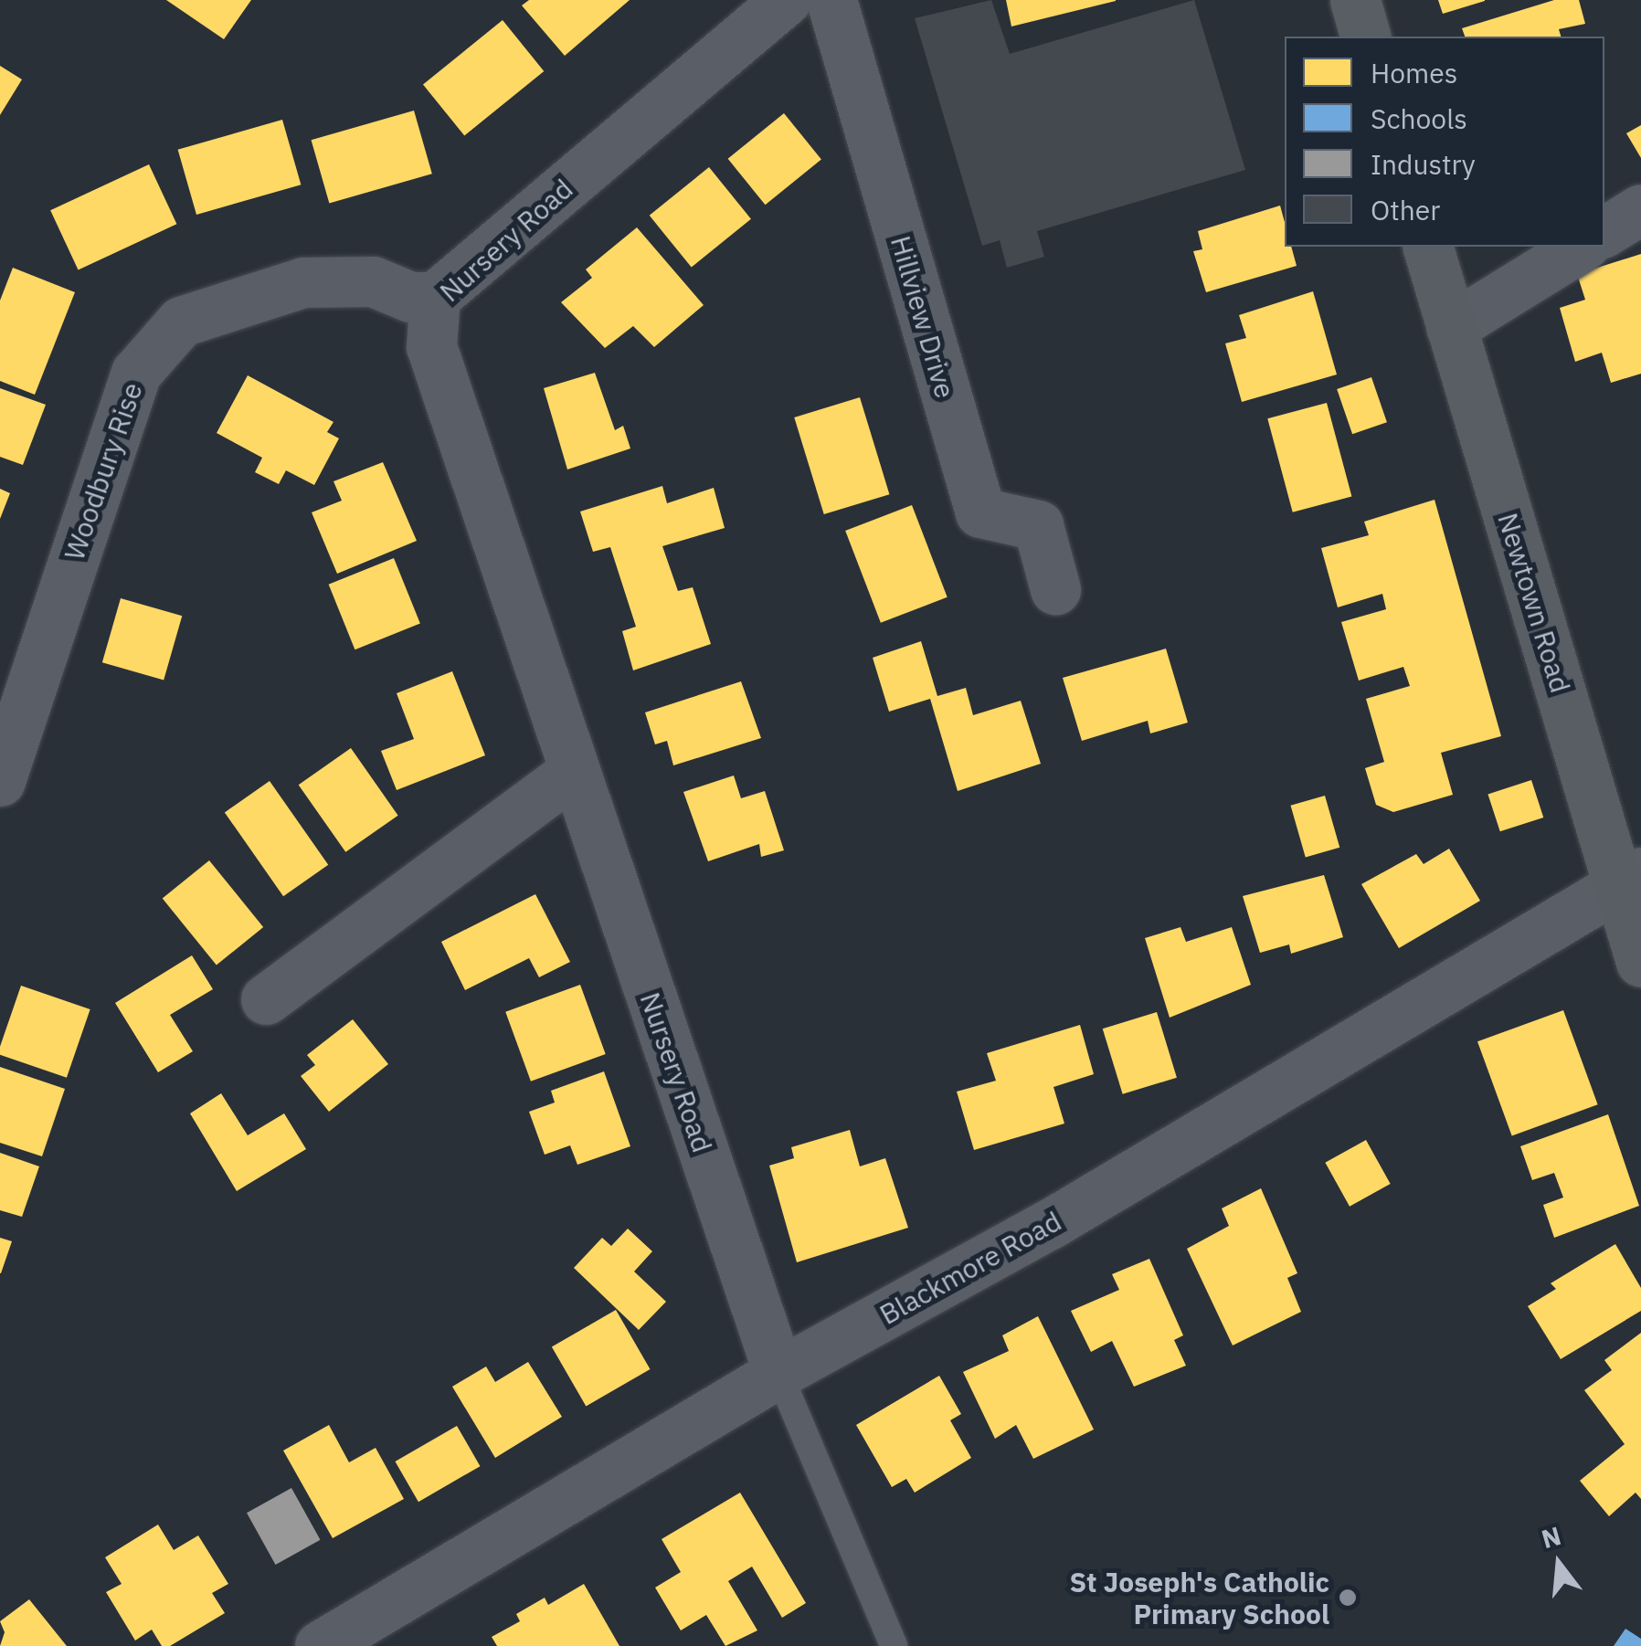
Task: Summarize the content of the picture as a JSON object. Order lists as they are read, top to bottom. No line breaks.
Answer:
{"streets":{"main road":["Newtown Road"],"street":["Nursery Road","Hillview Drive","Woodbury Rise","Blackmore Road"]},"crossings":[["Nursery Road","Woodbury Rise"],["Nursery Road","Blackmore Road"],["Newtown Road","Blackmore Road"]],"places":["St Joseph's Catholic Primary School"],"legend":["Homes","Schools","Industry","Other"],"north":"top"}
